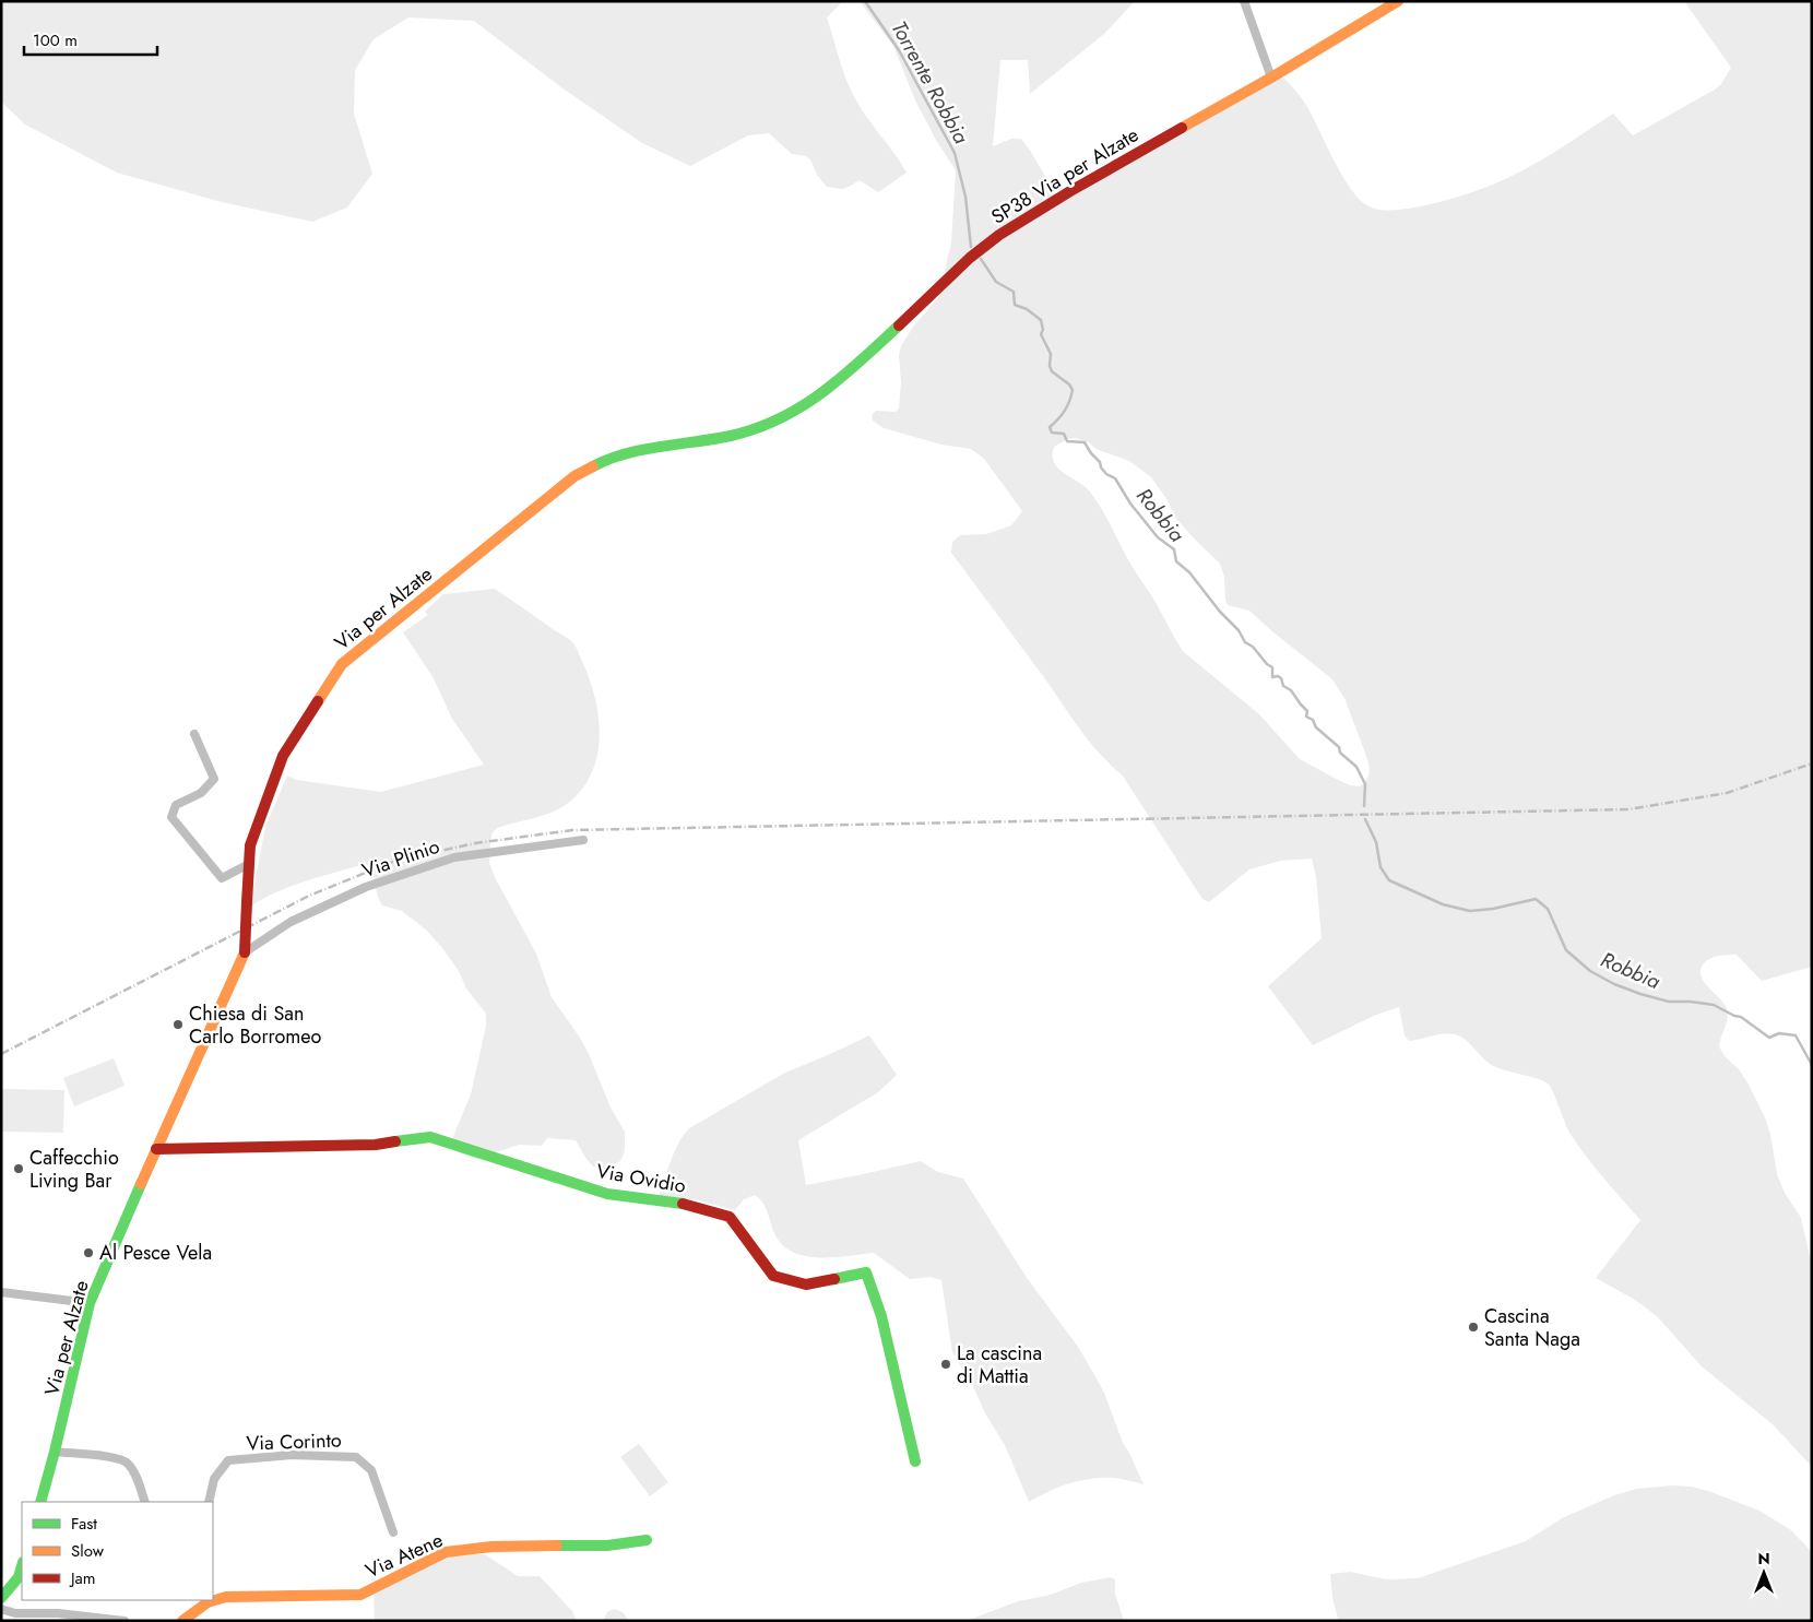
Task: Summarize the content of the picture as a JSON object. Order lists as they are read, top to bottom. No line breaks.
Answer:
{"streets":{"street":["SP38 Via per Alzate","Via per Alzate","Via Plinio","Via Ovidio","Via Corinto","Via Atene"]},"crossings":[["SP38 Via per Alzate","Via per Alzate"],["Via per Alzate","Via Plinio"],["Via per Alzate","Via Ovidio"]],"water":["Torrente Robbia","Robbia"],"places":["Chiesa di San Carlo Borromeo","Caffecchio Living Bar","Al Pesce Vela","Cascina Santa Naga","La cascina di Mattia"],"legend":["Fast","Slow","Jam"],"scale_bar":"100 m","north":"top"}
